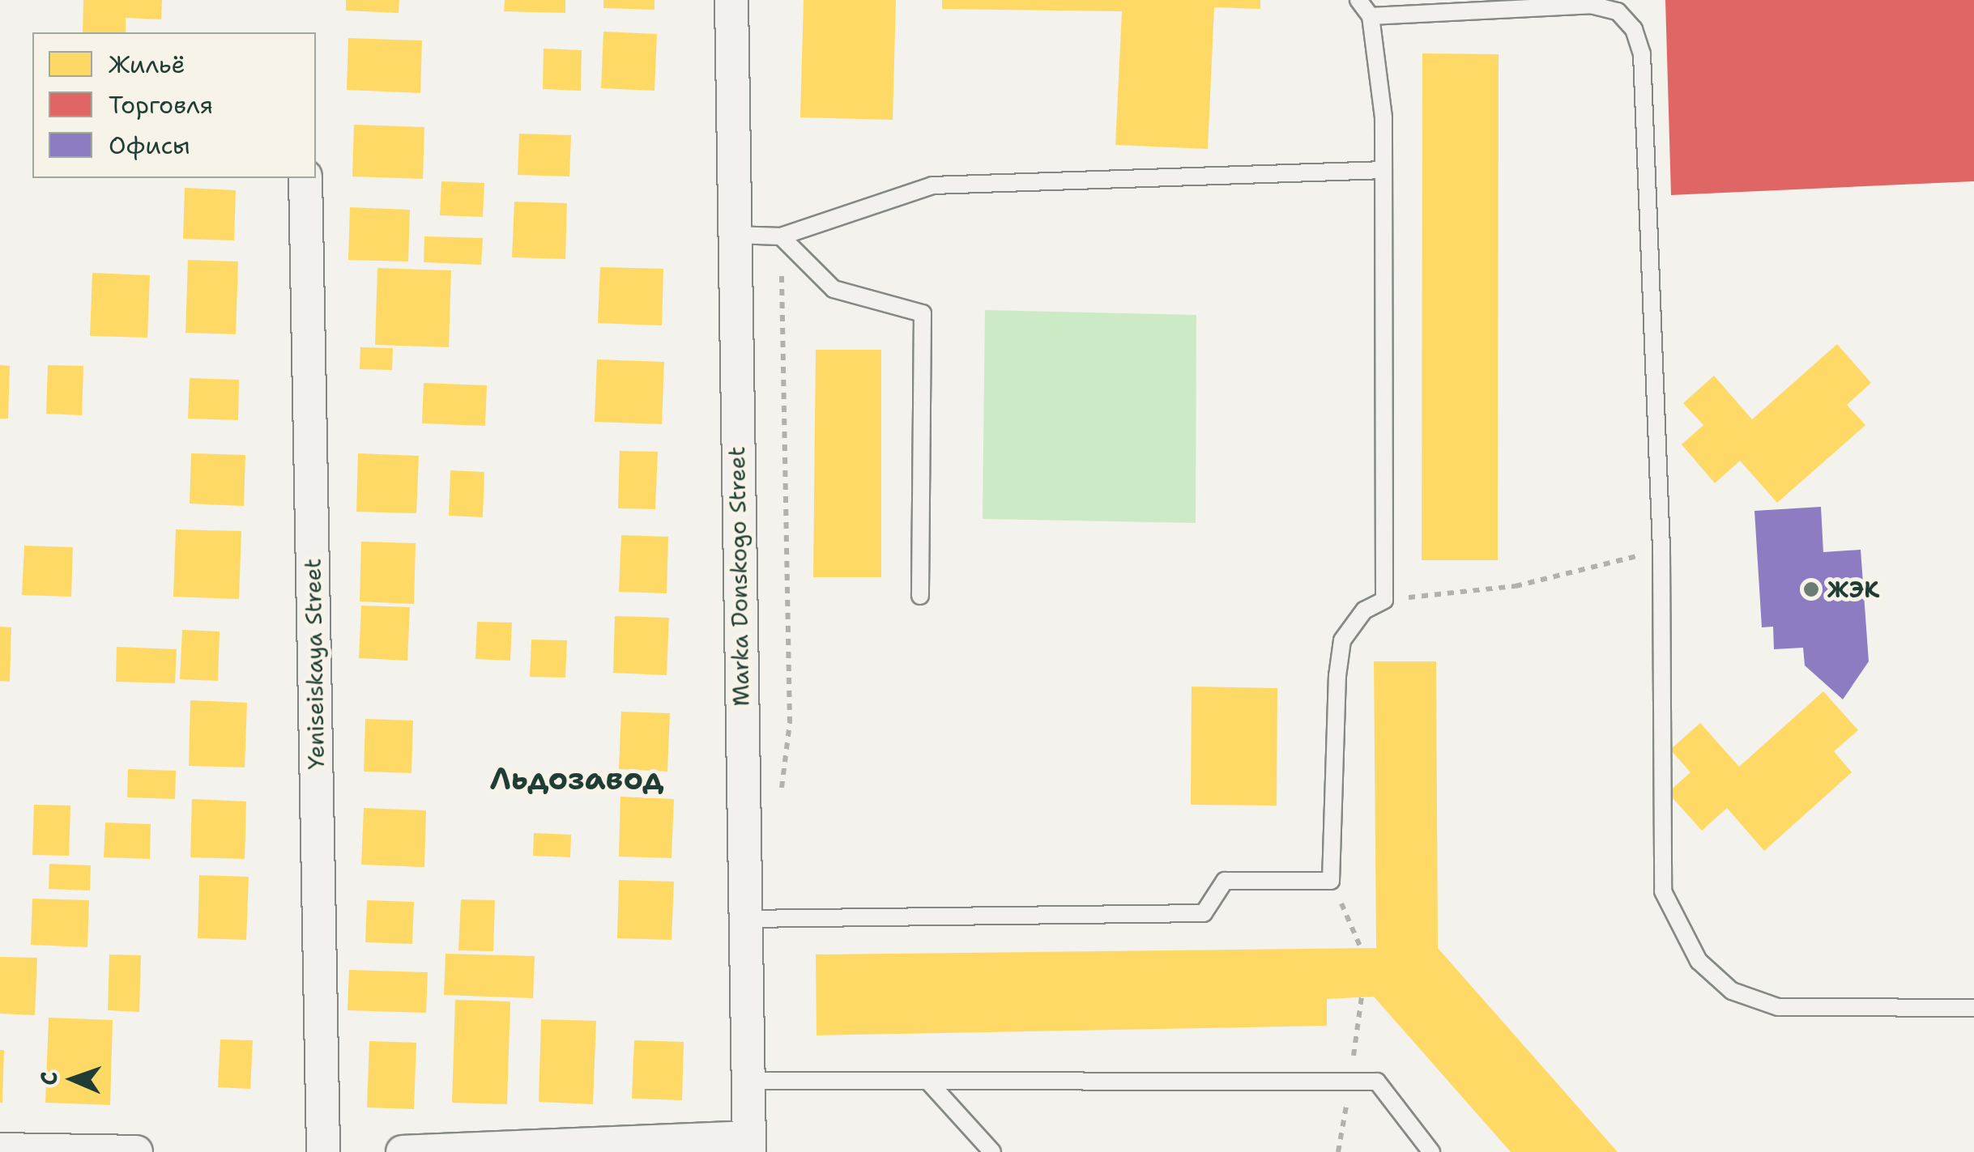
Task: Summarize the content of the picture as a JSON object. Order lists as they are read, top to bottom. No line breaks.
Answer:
{"streets":{"street":["Marka Donskogo Street","Yeniseiskaya Street"]},"districts":["Льдозавод"],"places":["ЖЭК"],"legend":["Жильё","Торговля","Офисы"],"north":"left"}
